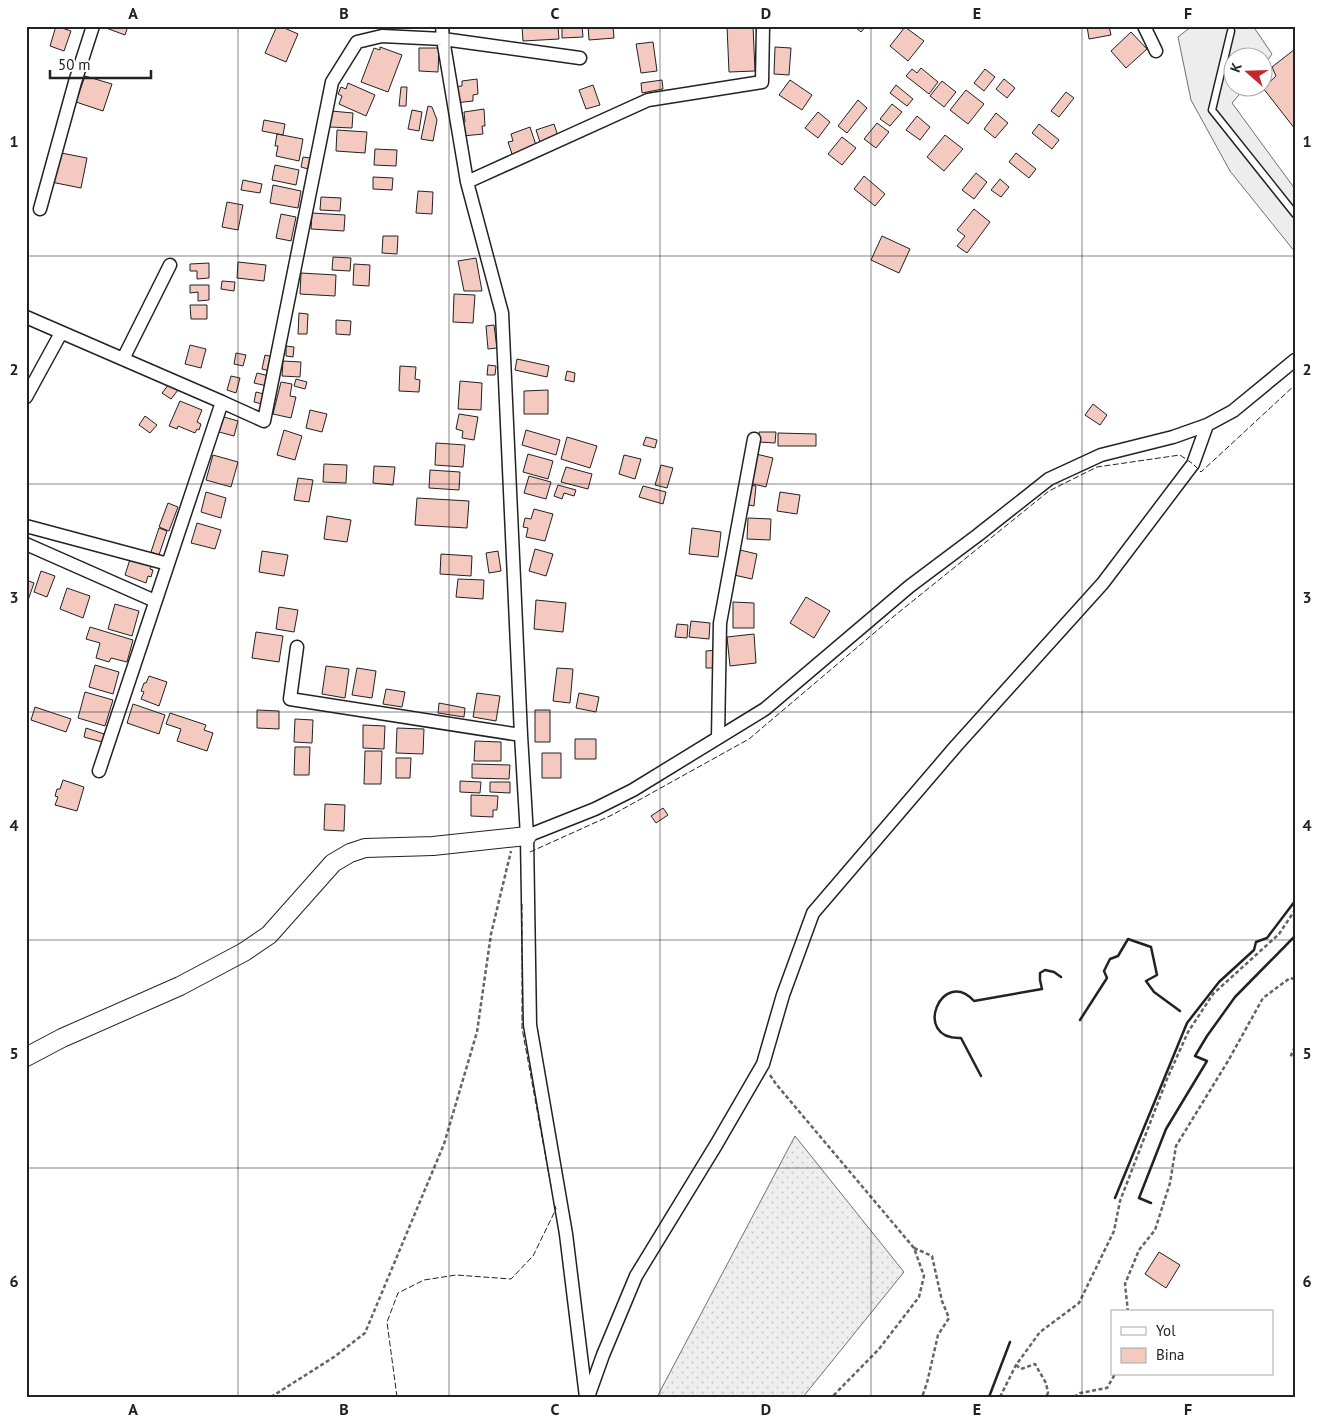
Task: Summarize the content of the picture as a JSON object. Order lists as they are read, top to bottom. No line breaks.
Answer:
{"legend":["Yol","Bina"],"scale_bar":"50 m","north":"left","grid":{"columns":["A","B","C","D","E","F"],"rows":["1","2","3","4","5","6"]}}
